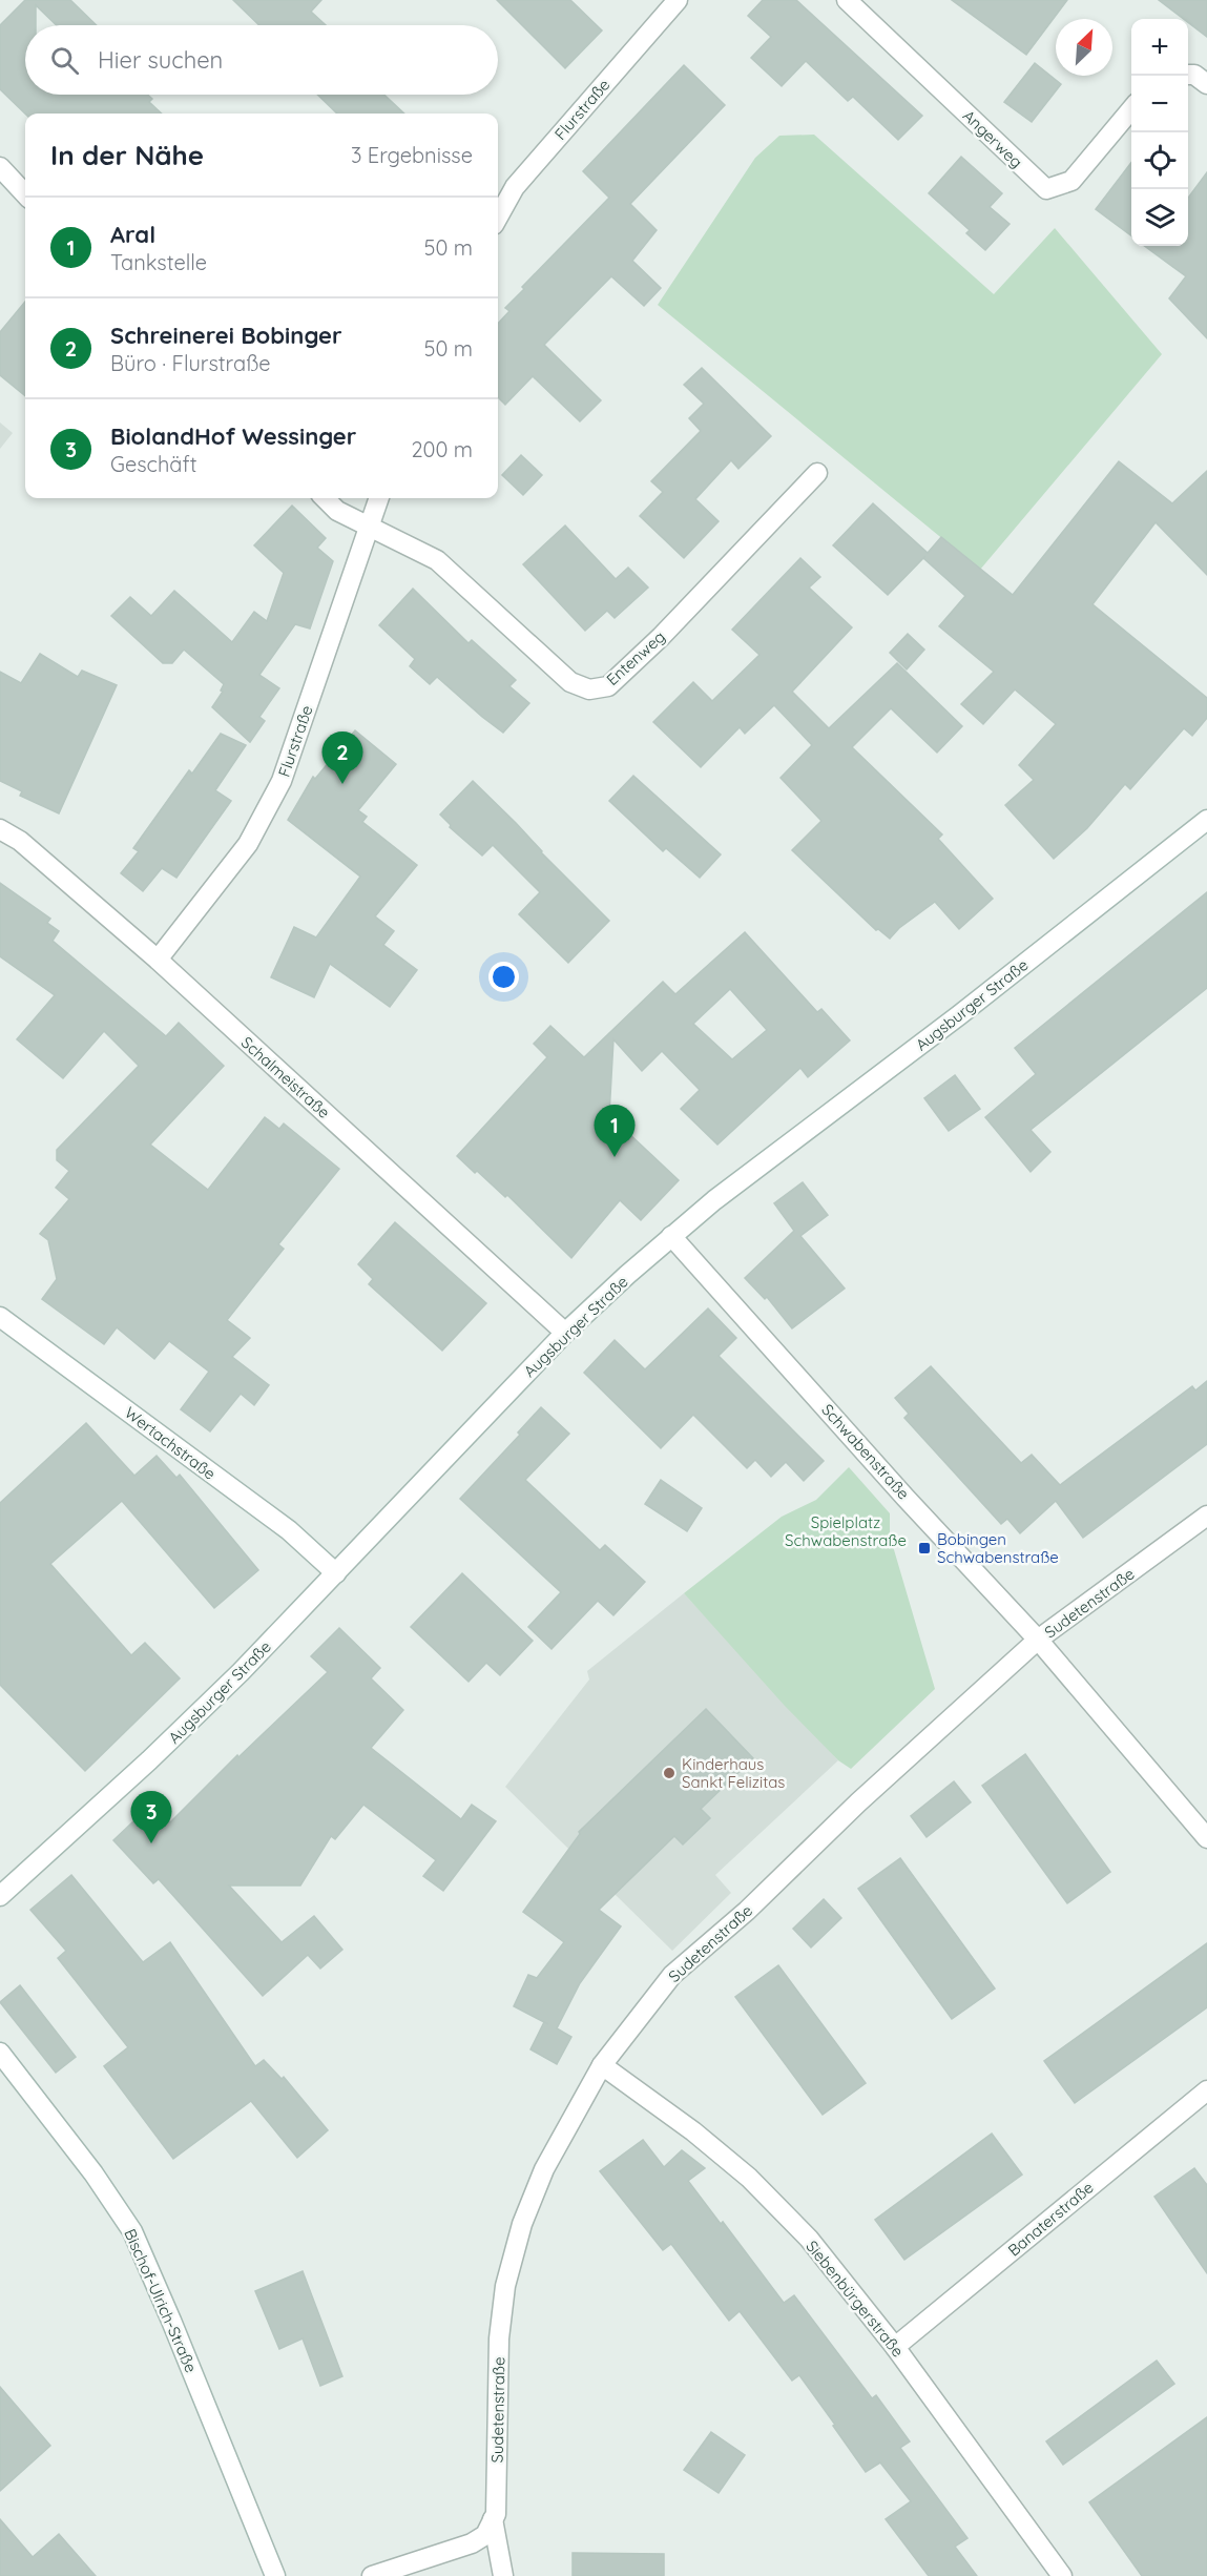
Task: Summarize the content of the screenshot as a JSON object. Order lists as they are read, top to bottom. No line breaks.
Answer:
{"streets":{"street":["Flurstraße","Angerweg","Entenweg","Augsburger Straße","Schalmeistraße","Wertachstraße","Schwabenstraße","Sudetenstraße","Banaterstraße","Siebenbürgerstraße","Bischof-Ulrich-Straße"]},"crossings":[["Flurstraße","Entenweg"],["Flurstraße","Schalmeistraße"],["Augsburger Straße","Schalmeistraße"],["Augsburger Straße","Wertachstraße"],["Augsburger Straße","Schwabenstraße"],["Schwabenstraße","Sudetenstraße"],["Sudetenstraße","Siebenbürgerstraße"],["Banaterstraße","Siebenbürgerstraße"]],"parks":["Spielplatz Schwabenstraße"],"places":{"transit":["Bobingen Schwabenstraße"],"other":["Kinderhaus Sankt Felizitas"]},"north":"top right","page":{"map_buttons":["+","−"],"search":"Hier suchen","heading":["In der Nähe","3 Ergebnisse"],"list":[{"mark":"1","name":"Aral","note":"Tankstelle","value":"50 m"},{"mark":"2","name":"Schreinerei Bobinger","note":"Büro · Flurstraße","value":"50 m"},{"mark":"3","name":"BiolandHof Wessinger","note":"Geschäft","value":"200 m"}],"pins":["2","1","3"]}}
